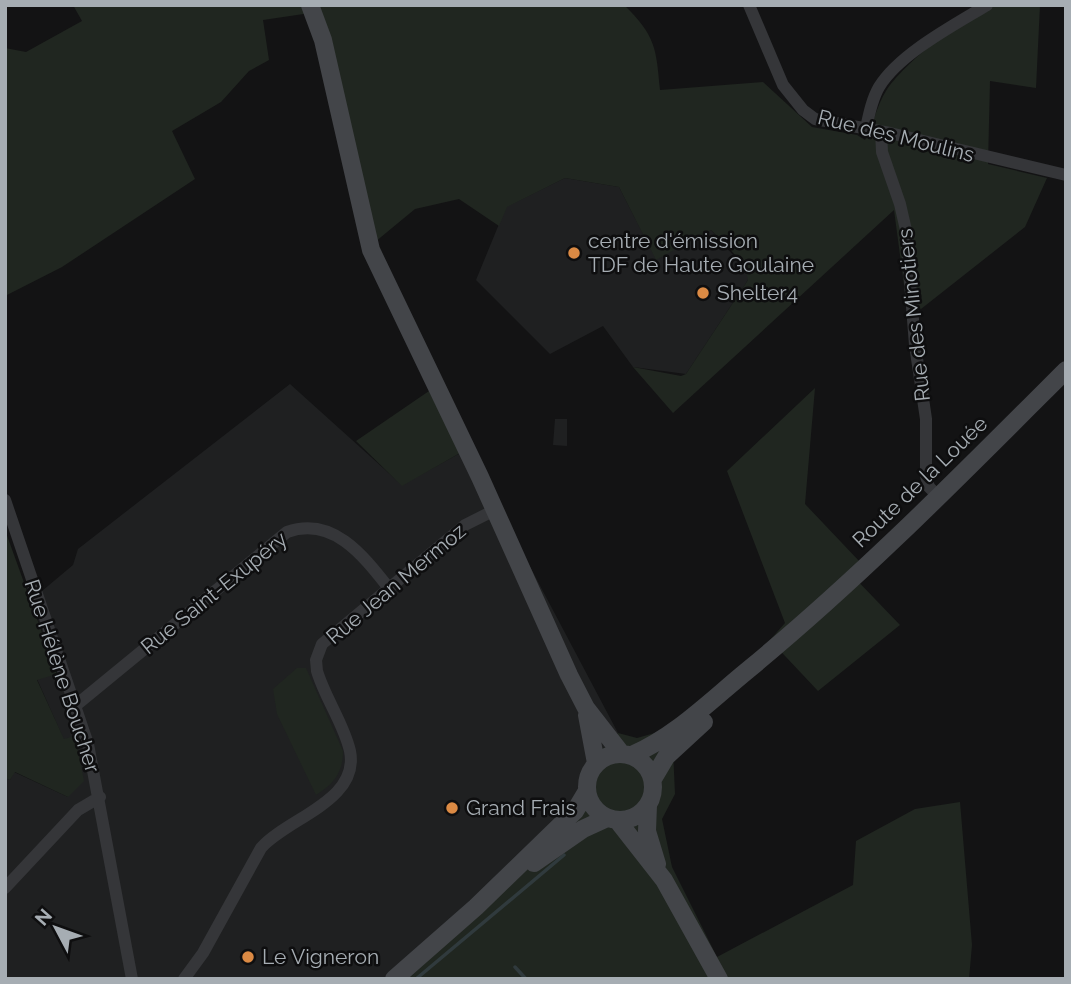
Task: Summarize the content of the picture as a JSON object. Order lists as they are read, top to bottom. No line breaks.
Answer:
{"streets":{"main road":["Route de la Louée"],"street":["Rue des Moulins","Rue des Minotiers","Rue Jean Mermoz","Rue Saint-Exupéry","Rue Hélène Boucher"]},"crossings":[["Rue des Moulins","Rue des Minotiers"],["Rue des Minotiers","Route de la Louée"],["Rue Jean Mermoz","Rue Saint-Exupéry"],["Rue Saint-Exupéry","Rue Hélène Boucher"]],"places":["centre d'émission TDF de Haute Goulaine","Shelter4","Grand Frais","Le Vigneron"],"north":"top left"}
